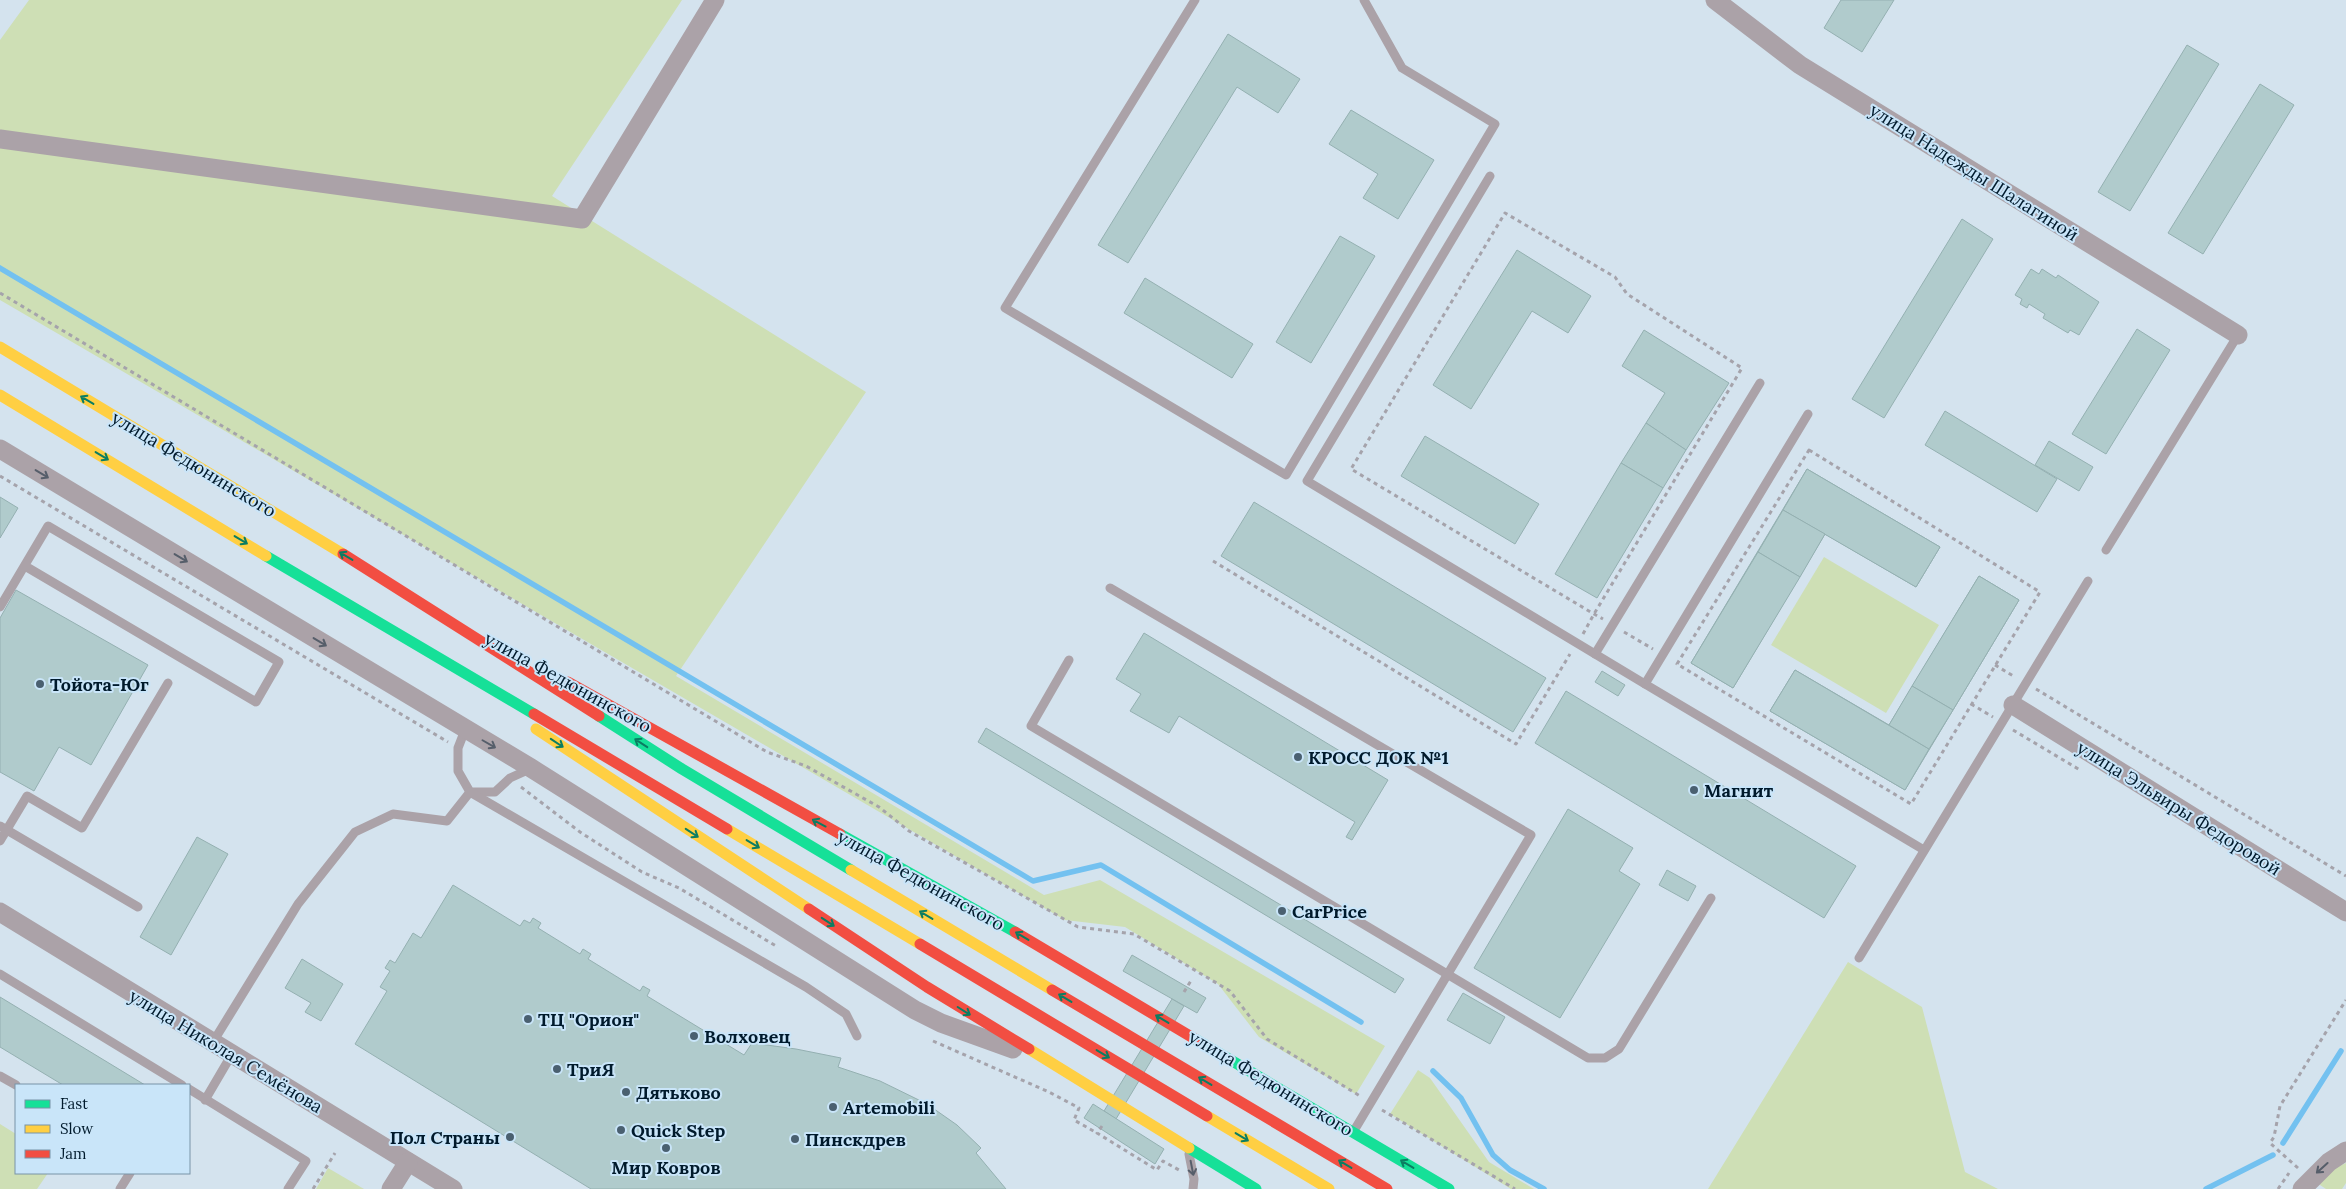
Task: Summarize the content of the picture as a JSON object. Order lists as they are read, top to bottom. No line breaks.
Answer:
{"streets":{"main road":["улица Федюнинского"],"street":["улица Надежды Шалагиной","улица Эльвиры Федоровой","улица Николая Семёнова"]},"places":["Тойота-Юг","КРОСС ДОК №1","Магнит","CarPrice","ТЦ \"Орион\"","Волховец","ТриЯ","Дятьково","Artemobili","Quick Step","Пол Страны","Пинскдрев","Мир Ковров"],"legend":["Fast","Slow","Jam"]}
